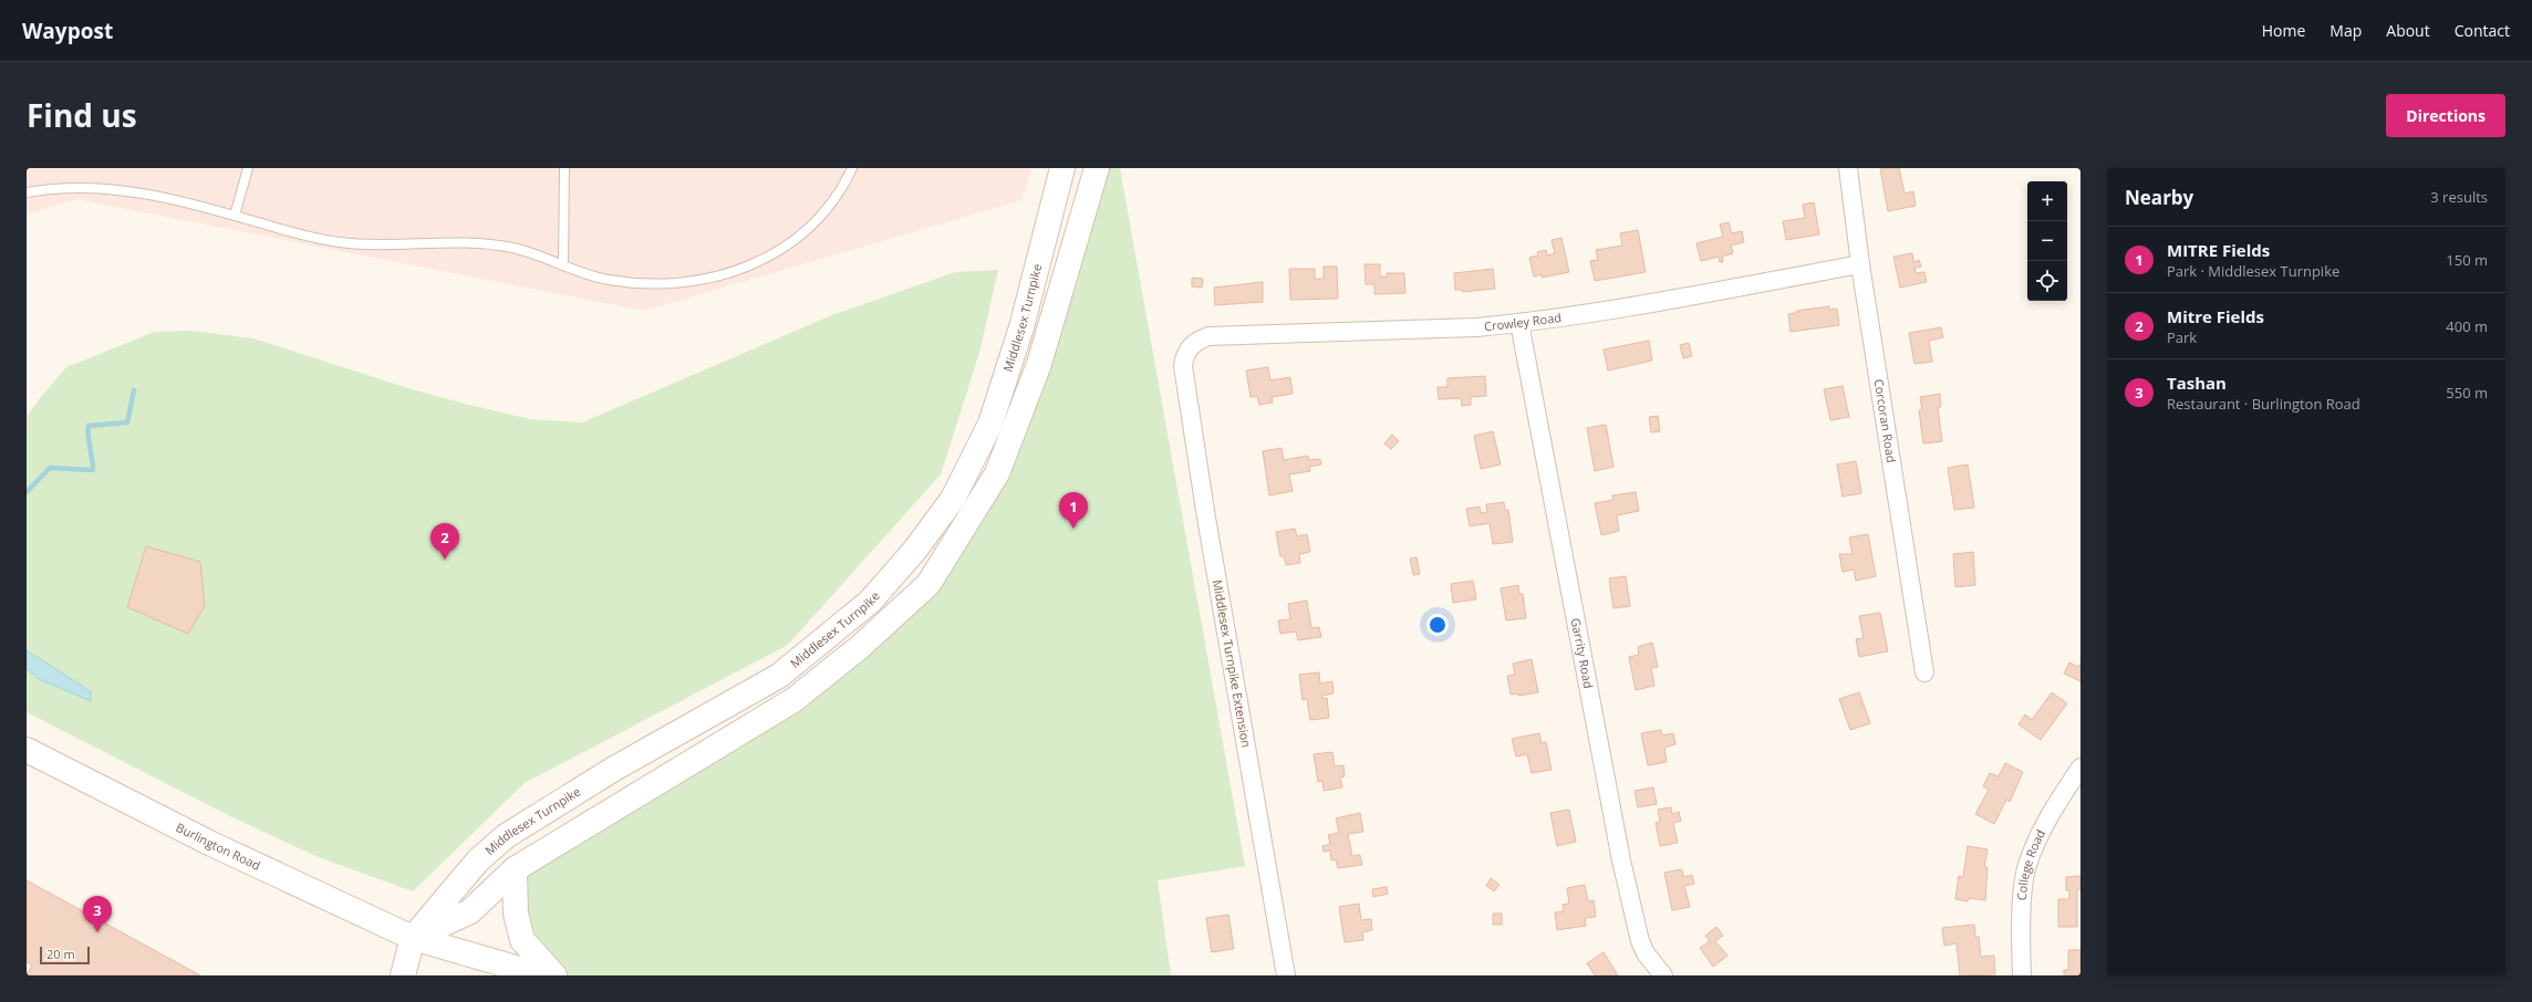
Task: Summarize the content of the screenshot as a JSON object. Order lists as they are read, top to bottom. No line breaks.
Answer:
{"streets":{"main road":["Middlesex Turnpike","Burlington Road"],"street":["Crowley Road","Corcoran Road","Garrity Road","Middlesex Turnpike Extension","College Road"]},"crossings":[["Middlesex Turnpike","Burlington Road"],["Crowley Road","Corcoran Road"],["Crowley Road","Garrity Road"],["Crowley Road","Middlesex Turnpike Extension"]],"scale_bar":"20 m","page":{"header":"Waypost","nav":["Home","Map","About","Contact"],"title":"Find us","buttons":"Directions","heading":["Nearby","3 results"],"map_buttons":["+","−"],"list":[{"mark":"1","name":"MITRE Fields","note":"Park · Middlesex Turnpike","value":"150 m"},{"mark":"2","name":"Mitre Fields","note":"Park","value":"400 m"},{"mark":"3","name":"Tashan","note":"Restaurant · Burlington Road","value":"550 m"}],"pins":["1","2","3"],"scale":"20 m"}}
